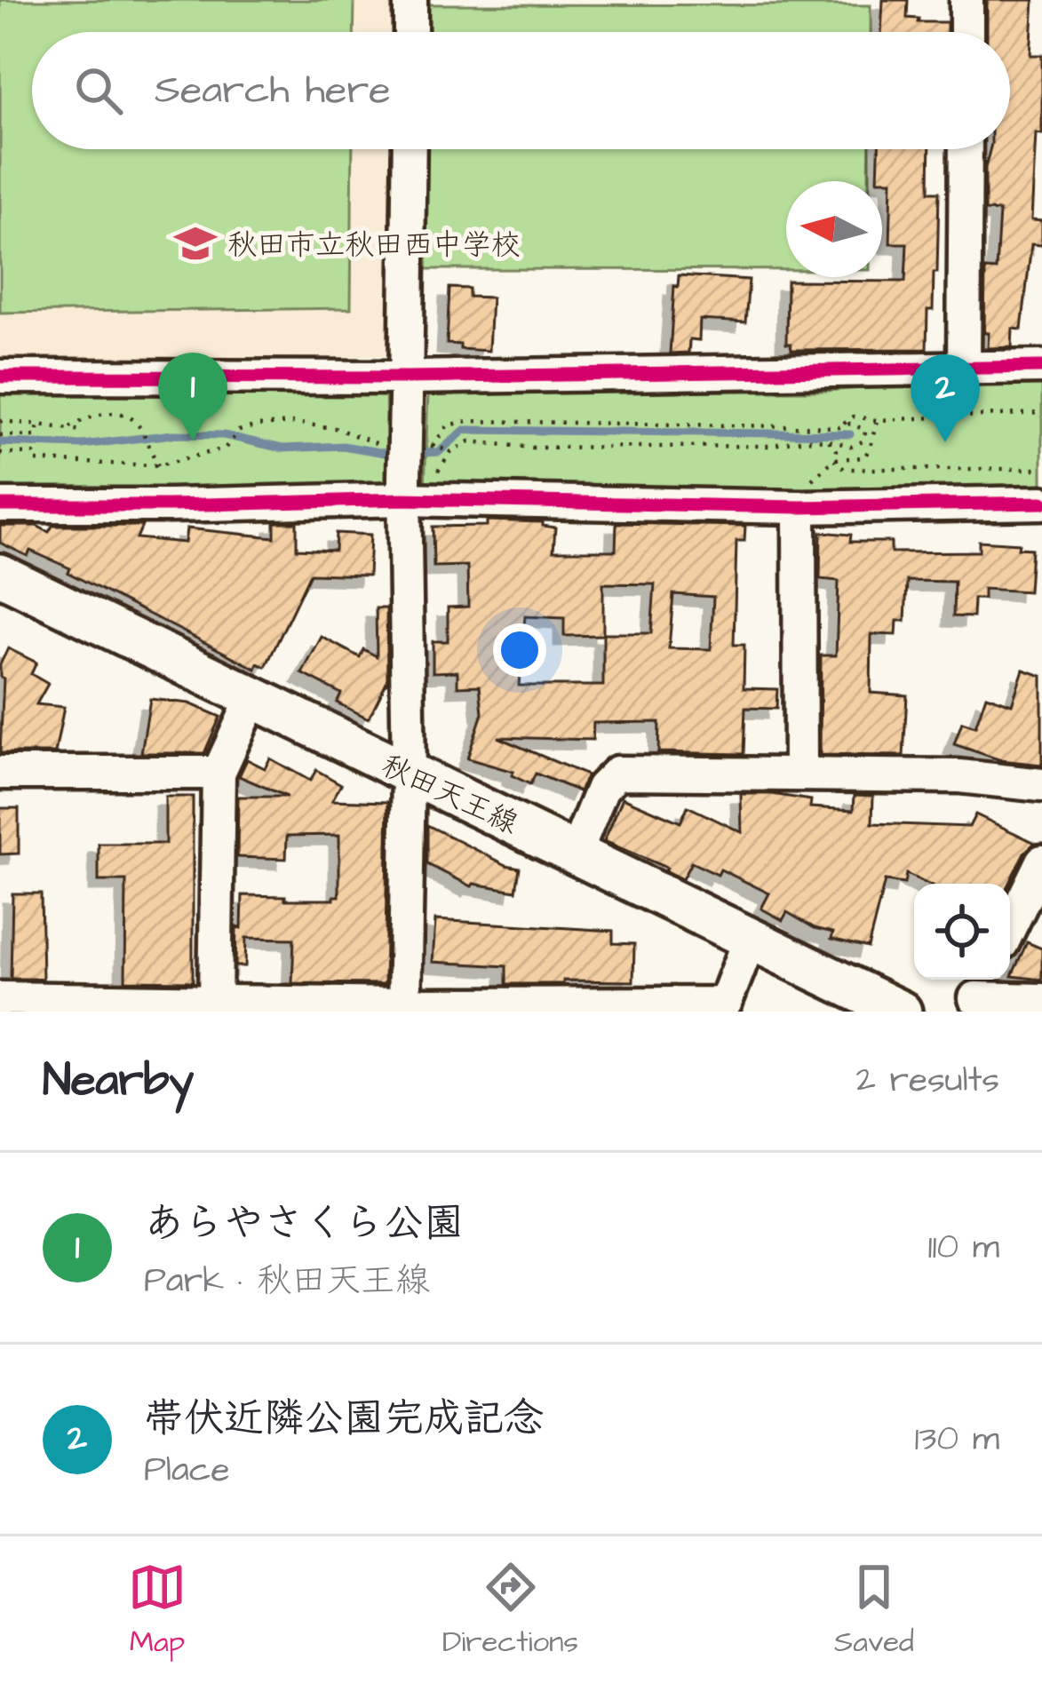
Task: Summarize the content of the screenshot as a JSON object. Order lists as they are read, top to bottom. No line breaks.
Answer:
{"streets":{"main road":["秋田天王線"]},"places":{"school or university":["秋田市立秋田西中学校"]},"north":"left","page":{"search":"Search here","pins":["1","2"],"heading":["Nearby","2 results"],"list":[{"mark":"1","name":"あらやさくら公園","note":"Park · 秋田天王線","value":"110 m"},{"mark":"2","name":"帯伏近隣公園完成記念","note":"Place","value":"130 m"}],"nav":["Map","Directions","Saved"]}}
